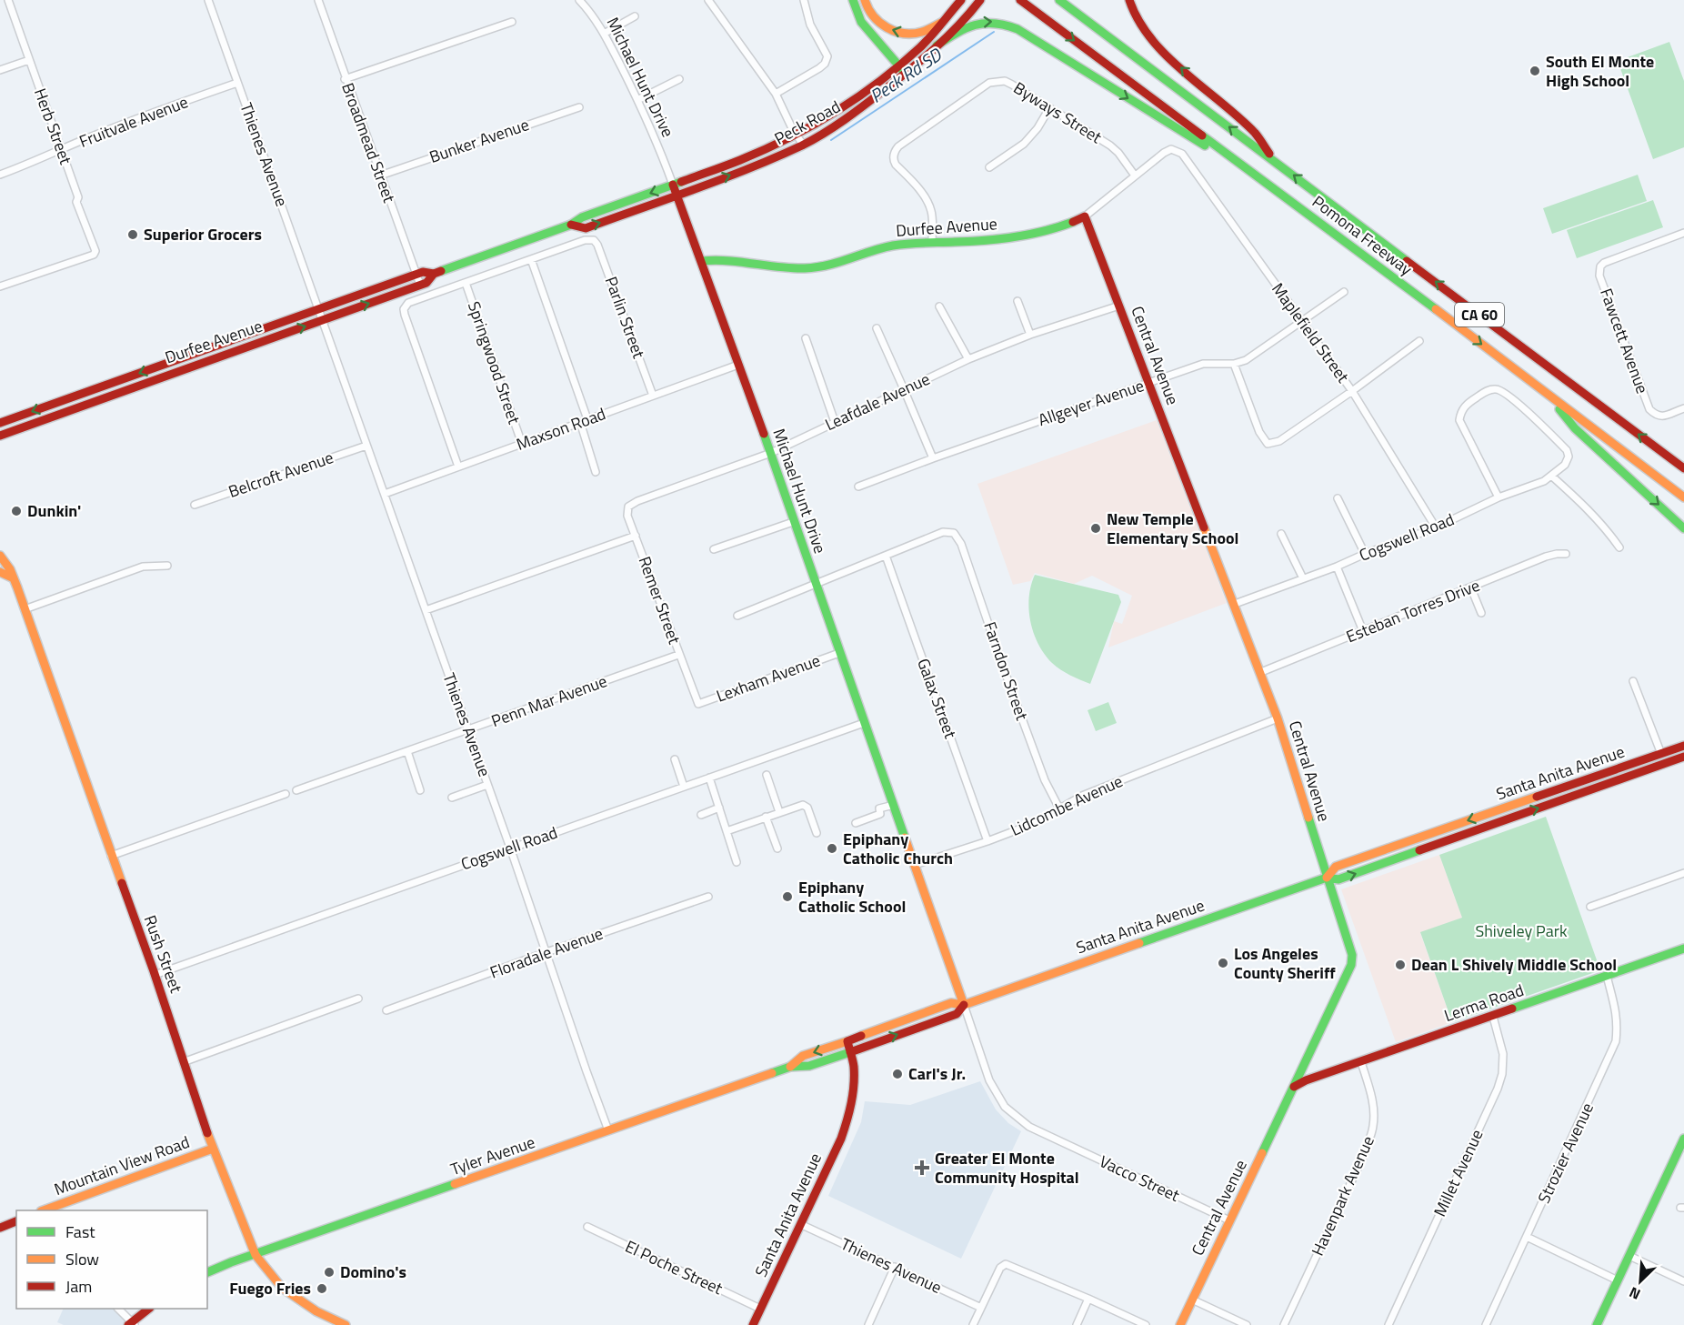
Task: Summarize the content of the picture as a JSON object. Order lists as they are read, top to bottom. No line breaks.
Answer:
{"streets":{"main road":["Michael Hunt Drive","Peck Road","Durfee Avenue","Pomona Freeway","CA 60","Central Avenue","Santa Anita Avenue","Rush Street","Lerma Road","Tyler Avenue","Mountain View Road"],"street":["Byways Street","Fruitvale Avenue","Herb Street","Bunker Avenue","Broadmead Street","Thienes Avenue","Parlin Street","Maplefield Street","Fawcett Avenue","Springwood Street","Leafdale Avenue","Allgeyer Avenue","Maxson Road","Belcroft Avenue","Cogswell Road","Remer Street","Esteban Torres Drive","Farndon Street","Lexham Avenue","Galax Street","Penn Mar Avenue","Lidcombe Avenue","Floradale Avenue","Strozier Avenue","Millet Avenue","Vacco Street","Havenpark Avenue","El Poche Street"]},"crossings":[["Michael Hunt Drive","Peck Road"],["Michael Hunt Drive","Durfee Avenue"],["Michael Hunt Drive","Leafdale Avenue"],["Michael Hunt Drive","Maxson Road"],["Michael Hunt Drive","Cogswell Road"],["Michael Hunt Drive","Lexham Avenue"],["Michael Hunt Drive","Santa Anita Avenue"],["Michael Hunt Drive","Lidcombe Avenue"],["Michael Hunt Drive","Vacco Street"],["Byways Street","Durfee Avenue"],["Fruitvale Avenue","Herb Street"],["Fruitvale Avenue","Thienes Avenue"],["Peck Road","Durfee Avenue"],["Bunker Avenue","Broadmead Street"],["Broadmead Street","Durfee Avenue"],["Thienes Avenue","Durfee Avenue"],["Thienes Avenue","Maxson Road"],["Thienes Avenue","Belcroft Avenue"],["Thienes Avenue","Cogswell Road"],["Thienes Avenue","Penn Mar Avenue"],["Thienes Avenue","Santa Anita Avenue"],["Thienes Avenue","Floradale Avenue"],["Thienes Avenue","Tyler Avenue"],["Durfee Avenue","Maplefield Street"],["Durfee Avenue","Central Avenue"],["Parlin Street","Maxson Road"],["Maplefield Street","Allgeyer Avenue"],["Maplefield Street","Cogswell Road"],["Central Avenue","Leafdale Avenue"],["Central Avenue","Allgeyer Avenue"],["Central Avenue","Cogswell Road"],["Central Avenue","Esteban Torres Drive"],["Central Avenue","Santa Anita Avenue"],["Central Avenue","Lidcombe Avenue"],["Central Avenue","Lerma Road"],["Central Avenue","Vacco Street"],["Springwood Street","Maxson Road"],["Leafdale Avenue","Remer Street"],["Cogswell Road","Rush Street"],["Remer Street","Lexham Avenue"],["Remer Street","Penn Mar Avenue"],["Farndon Street","Galax Street"],["Farndon Street","Lidcombe Avenue"],["Galax Street","Lidcombe Avenue"],["Santa Anita Avenue","Tyler Avenue"],["Santa Anita Avenue","Vacco Street"],["Santa Anita Avenue","El Poche Street"],["Rush Street","Tyler Avenue"],["Rush Street","Mountain View Road"],["Lerma Road","Strozier Avenue"],["Lerma Road","Millet Avenue"],["Lerma Road","Havenpark Avenue"]],"water":["Peck Rd SD"],"parks":["Shiveley Park"],"places":{"other":["South El Monte High School","Superior Grocers","Dunkin'","New Temple Elementary School","Epiphany Catholic Church","Epiphany Catholic School","Los Angeles County Sheriff","Dean L Shively Middle School","Carl's Jr.","Domino's","Fuego Fries"],"health":["Greater El Monte Community Hospital"]},"legend":["Fast","Slow","Jam"],"north":"bottom left"}
